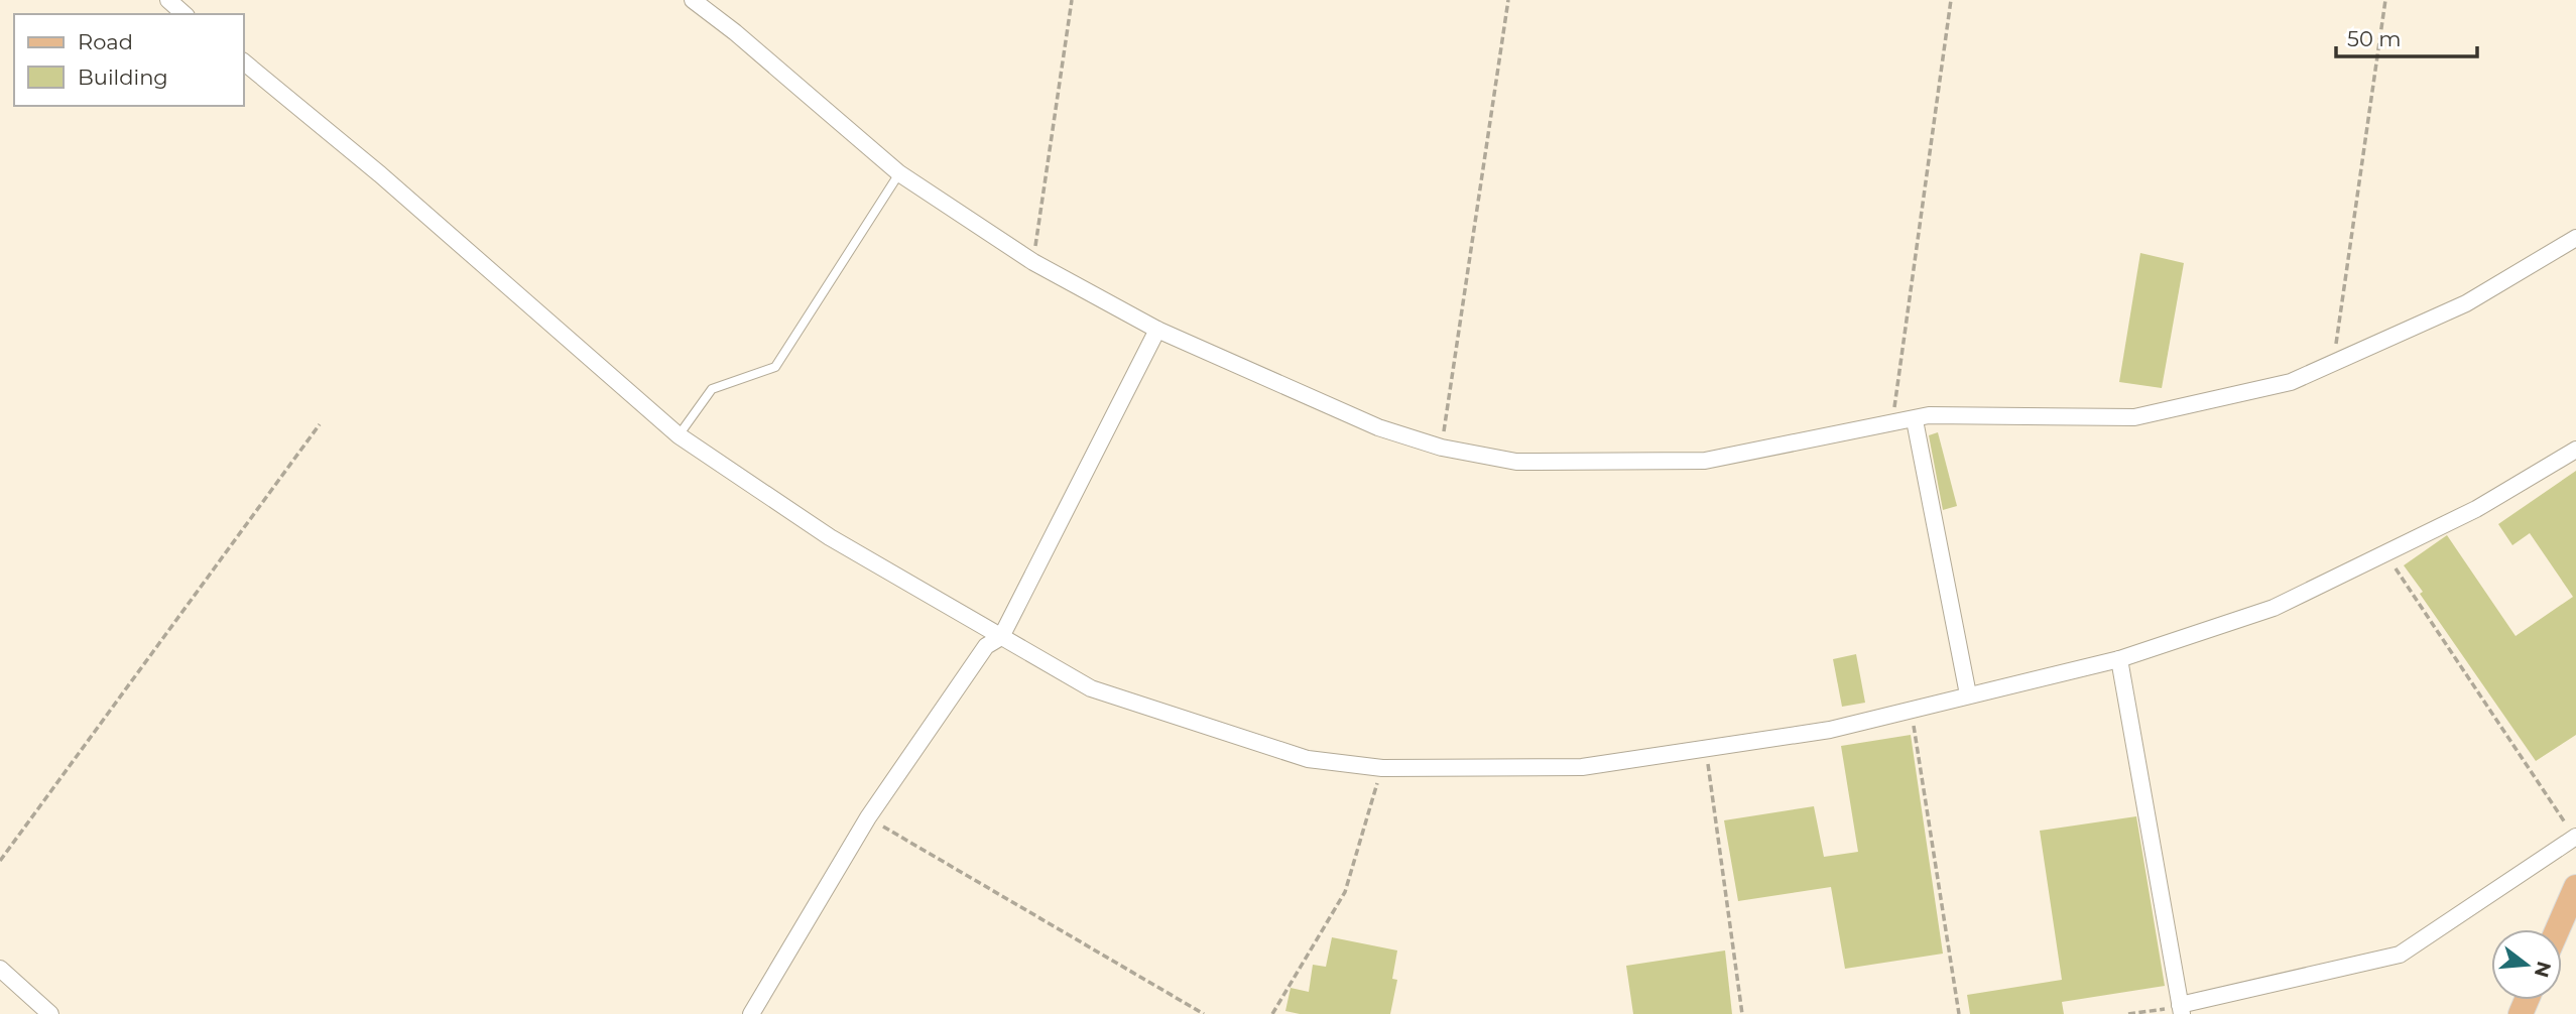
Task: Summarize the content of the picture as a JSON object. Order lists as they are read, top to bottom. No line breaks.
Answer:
{"legend":["Road","Building"],"scale_bar":"50 m","north":"right"}
